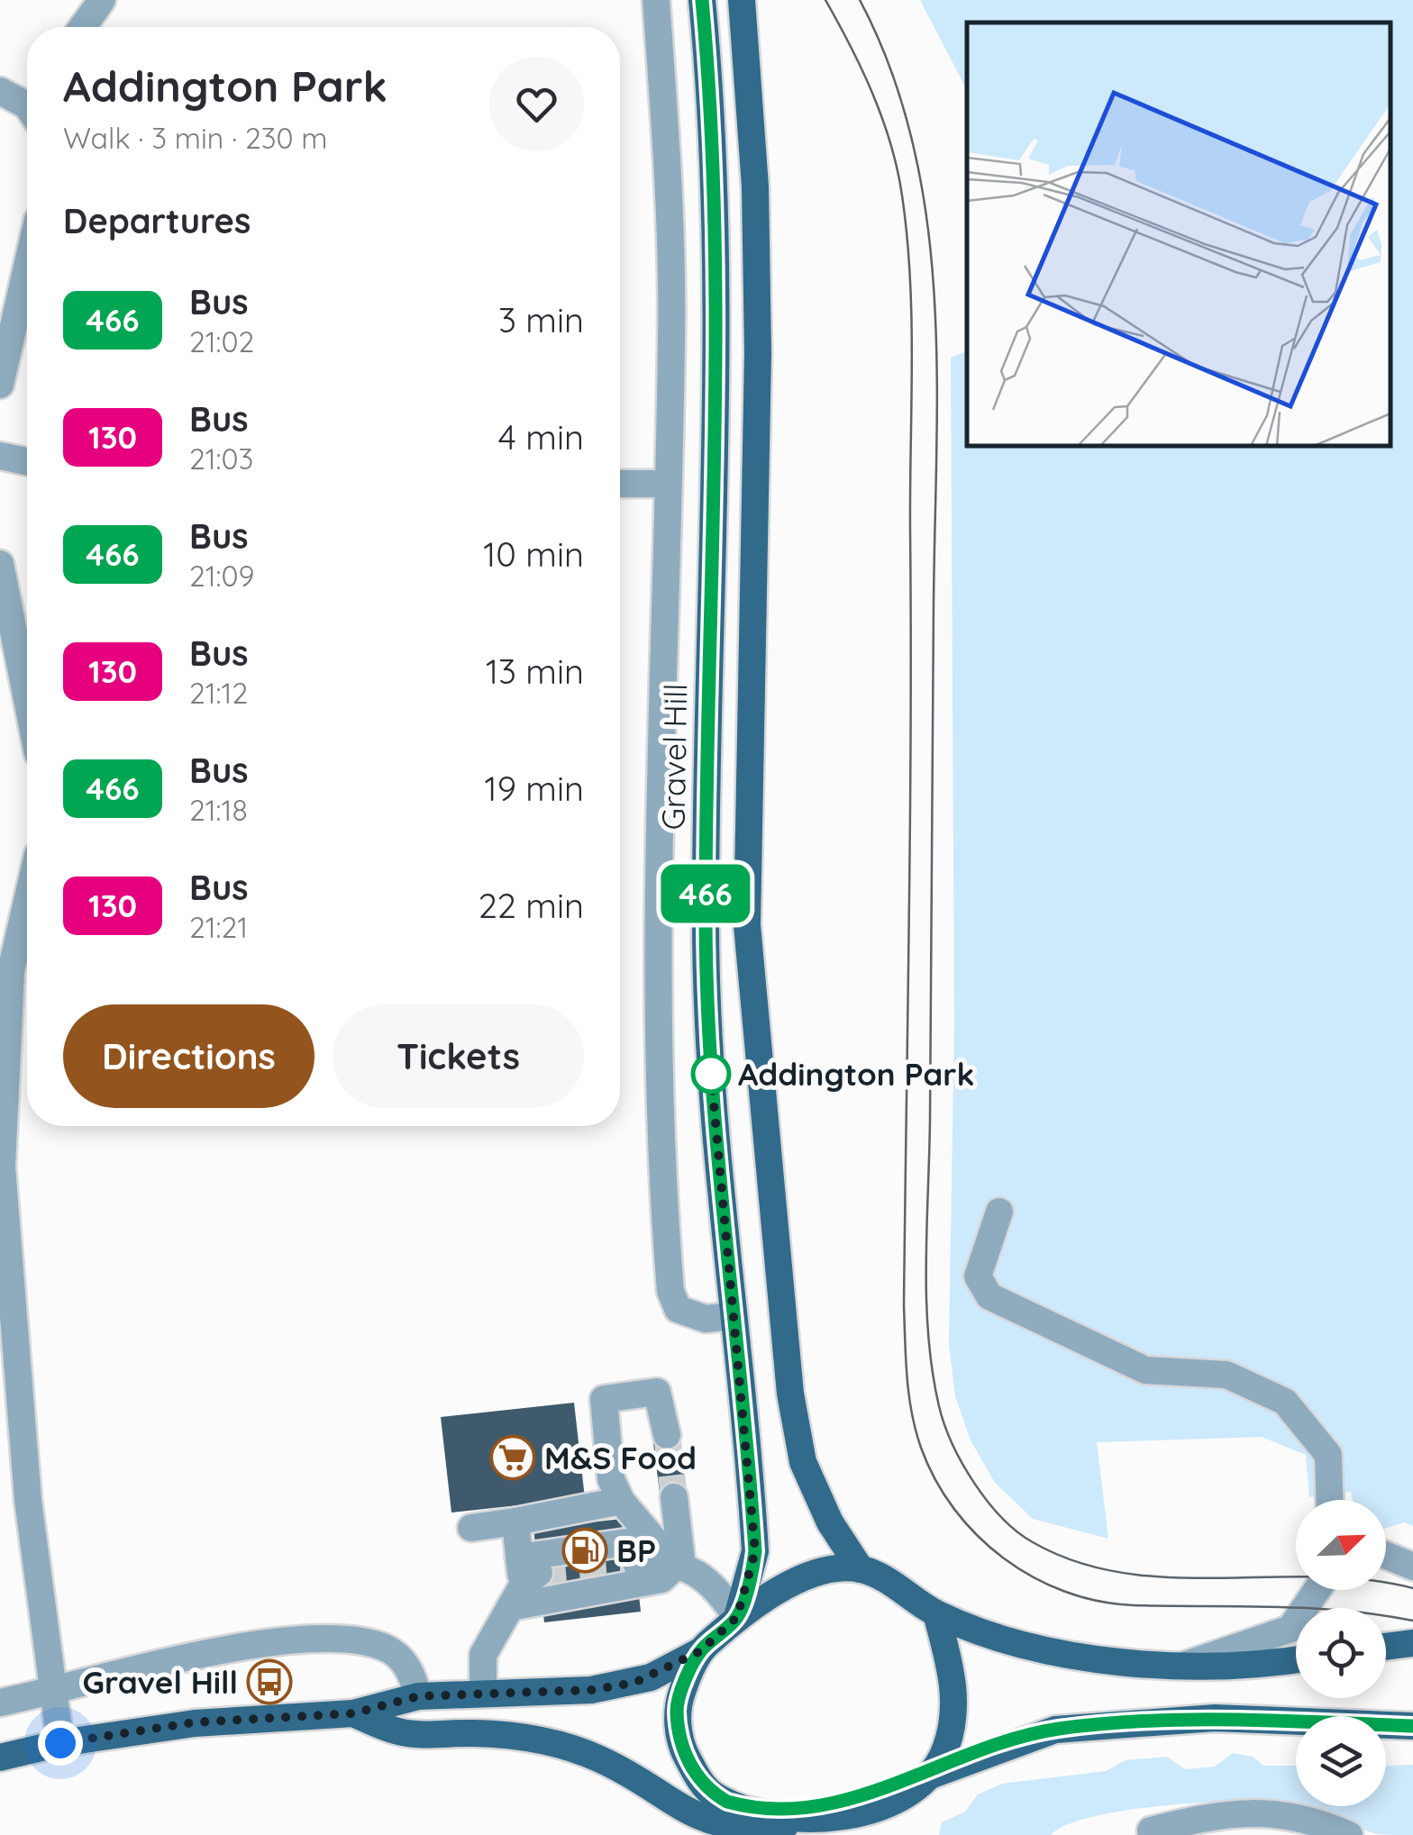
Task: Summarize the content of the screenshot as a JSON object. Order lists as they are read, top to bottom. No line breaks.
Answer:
{"streets":{"main road":["Gravel Hill"]},"places":{"other":["Addington Park"],"supermarket":["M&S Food"],"fuel station":["BP"],"bus stop":["Gravel Hill"]},"lines":["bus line 466"],"north":"top right","page":{"on_map":"466","heading":[["Addington Park","Walk · 3 min · 230 m"],"Departures"],"list":[{"mark":"466","name":"Bus","note":"21:02","value":"3 min"},{"mark":"130","name":"Bus","note":"21:03","value":"4 min"},{"mark":"466","name":"Bus","note":"21:09","value":"10 min"},{"mark":"130","name":"Bus","note":"21:12","value":"13 min"},{"mark":"466","name":"Bus","note":"21:18","value":"19 min"},{"mark":"130","name":"Bus","note":"21:21","value":"22 min"}],"buttons":["Directions","Tickets"]}}
